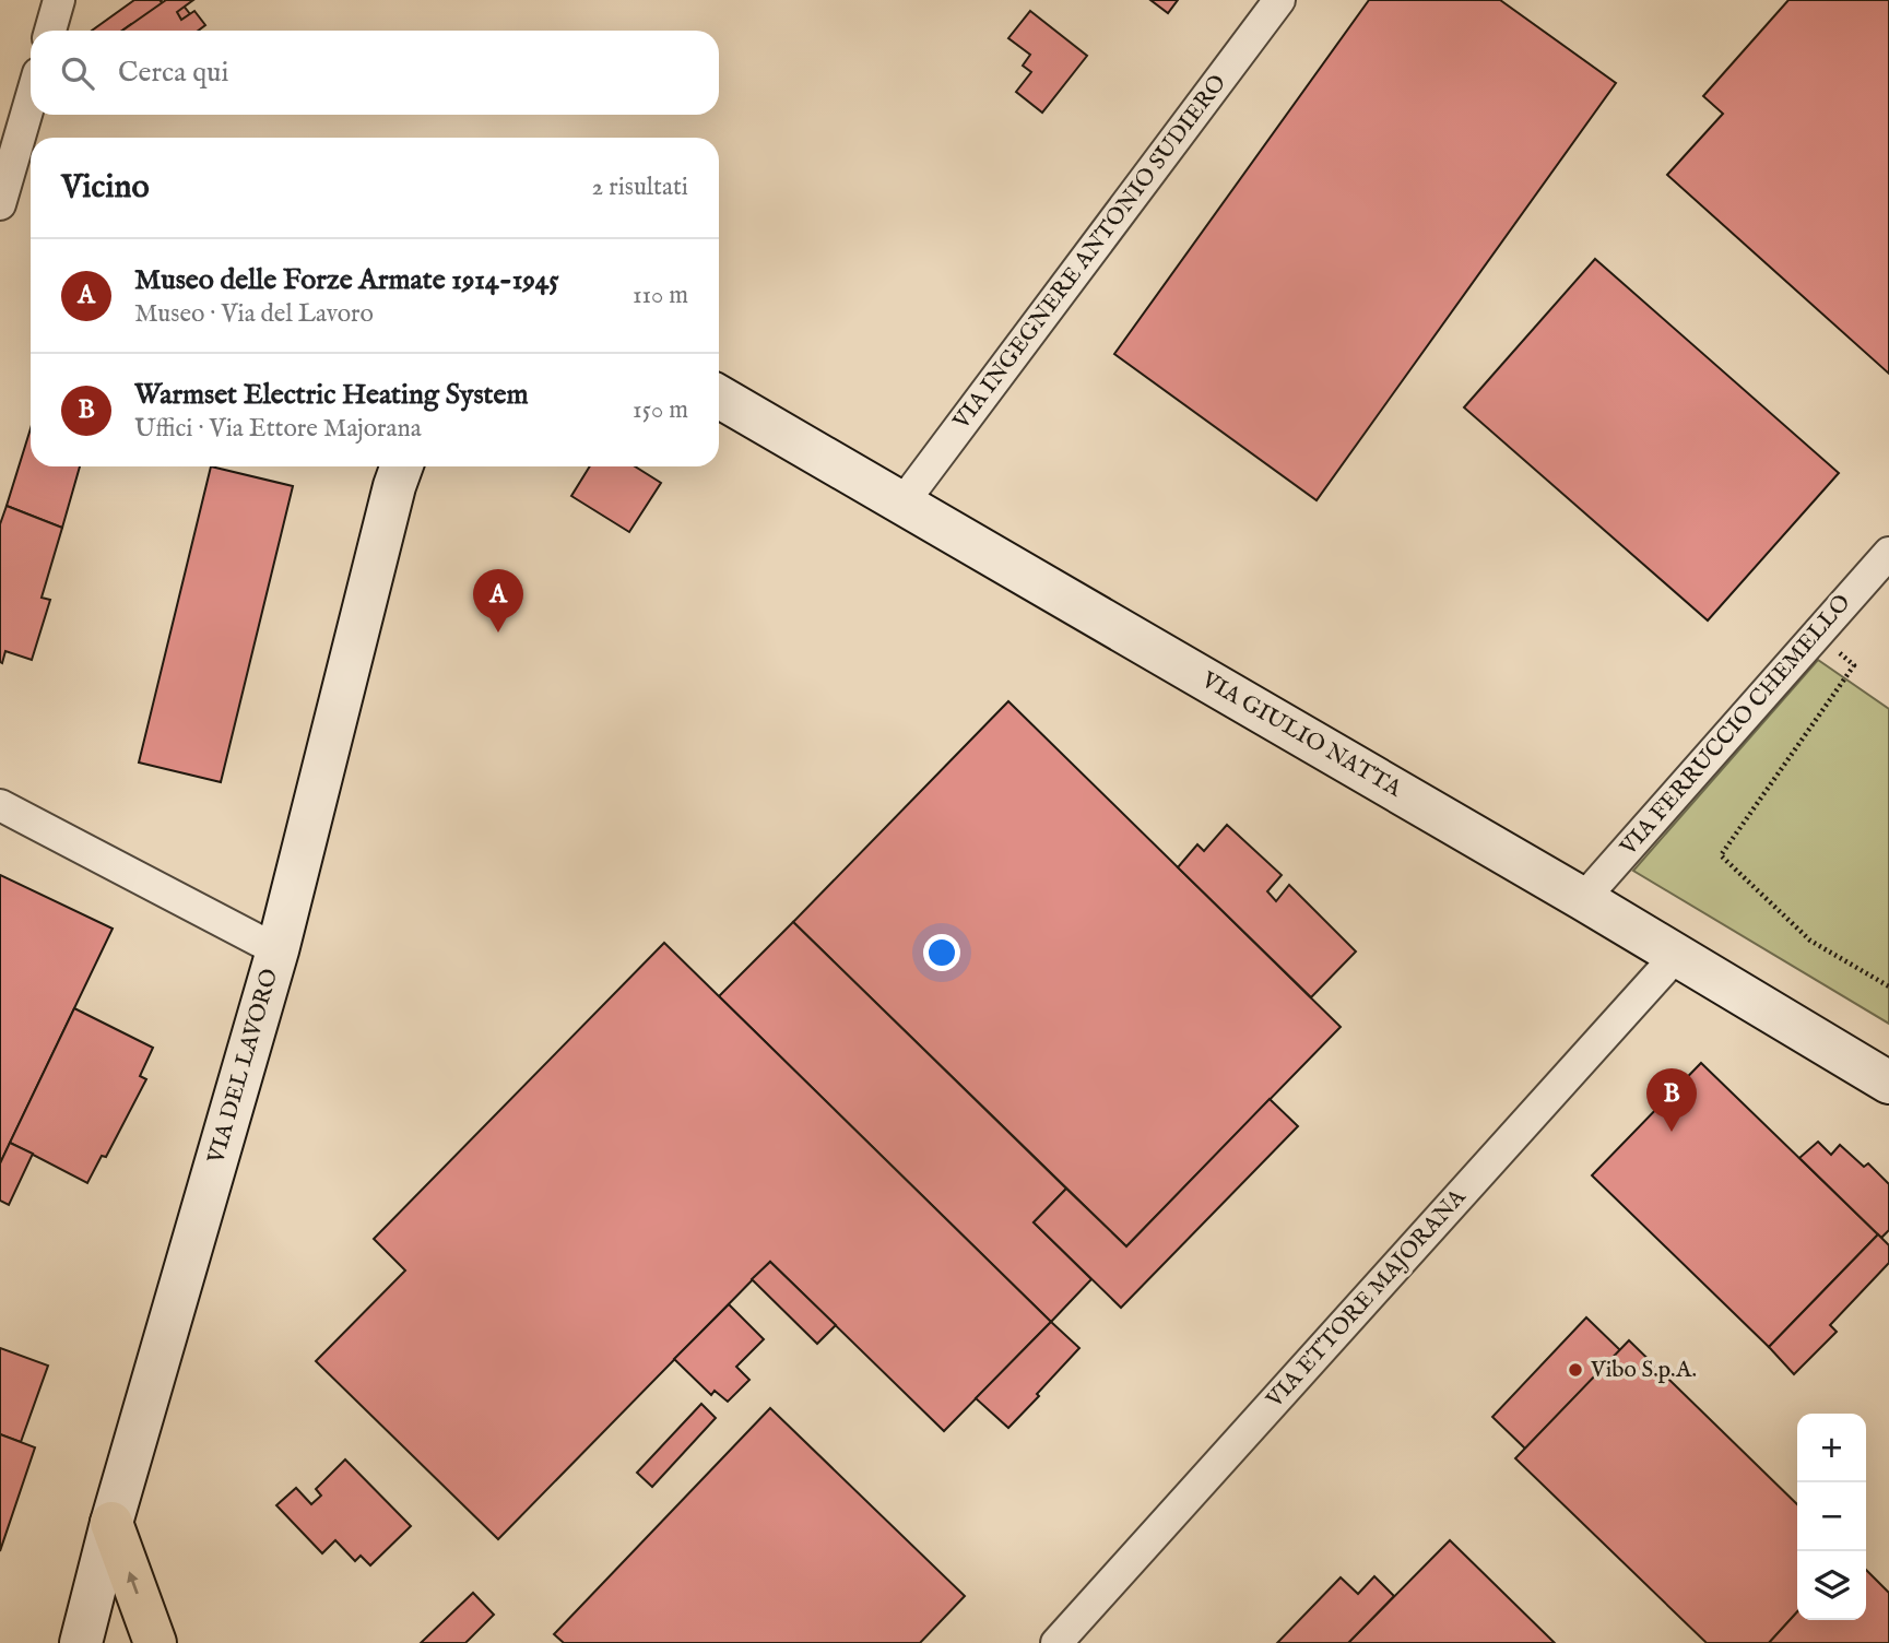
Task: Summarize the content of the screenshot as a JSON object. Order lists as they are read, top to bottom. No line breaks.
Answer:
{"streets":{"street":["VIA INGEGNERE ANTONIO SUDIERO","VIA FERRUCCIO CHEMELLO","VIA GIULIO NATTA","VIA DEL LAVORO","VIA ETTORE MAJORANA"]},"crossings":[["VIA INGEGNERE ANTONIO SUDIERO","VIA GIULIO NATTA"],["VIA FERRUCCIO CHEMELLO","VIA GIULIO NATTA"],["VIA GIULIO NATTA","VIA ETTORE MAJORANA"]],"places":["Vibo S.p.A."],"page":{"search":"Cerca qui","heading":["Vicino","2 risultati"],"list":[{"mark":"A","name":"Museo delle Forze Armate 1914-1945","note":"Museo · Via del Lavoro","value":"110 m"},{"mark":"B","name":"Warmset Electric Heating System","note":"Uffici · Via Ettore Majorana","value":"150 m"}],"pins":["A","B"],"map_buttons":["+","−"]}}
